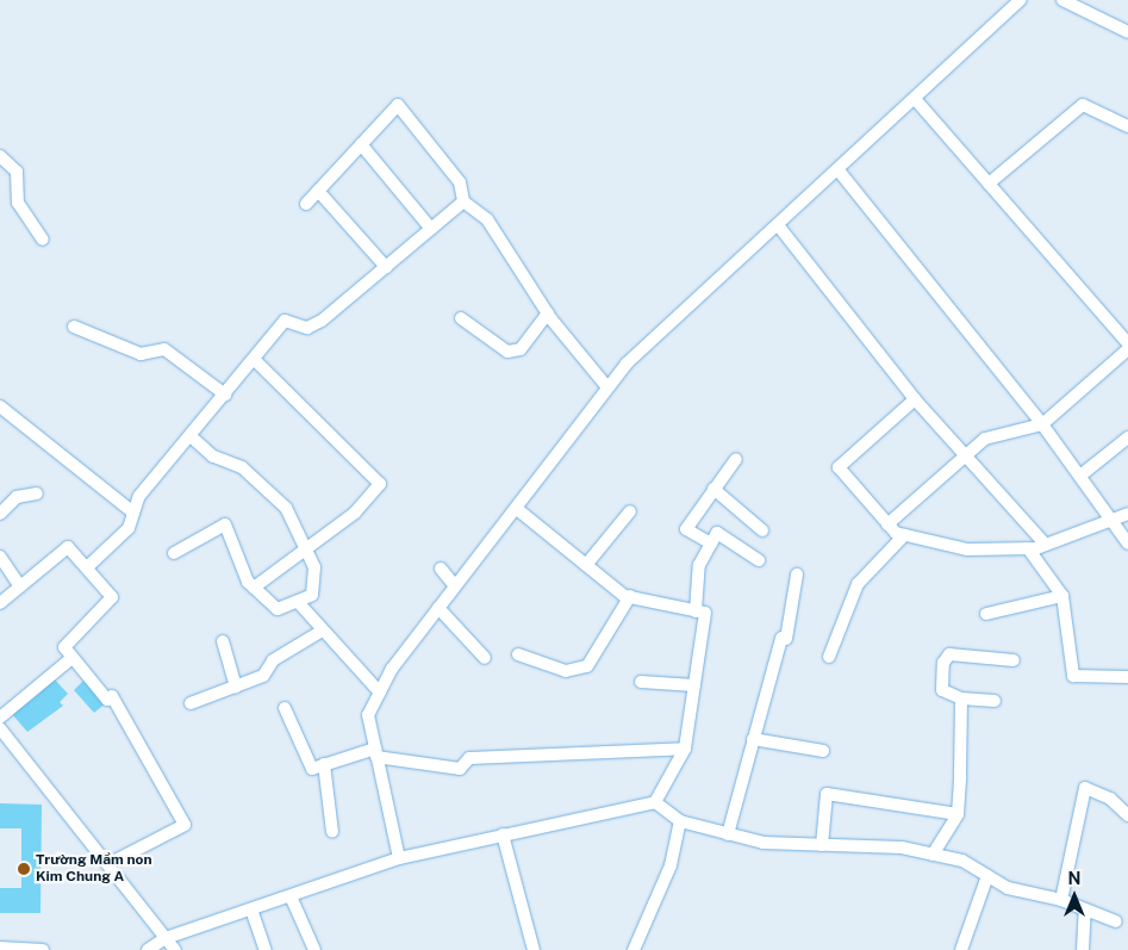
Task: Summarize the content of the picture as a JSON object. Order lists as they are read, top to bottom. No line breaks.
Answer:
{"places":["Trường Mầm non Kim Chung A"],"north":"top"}
